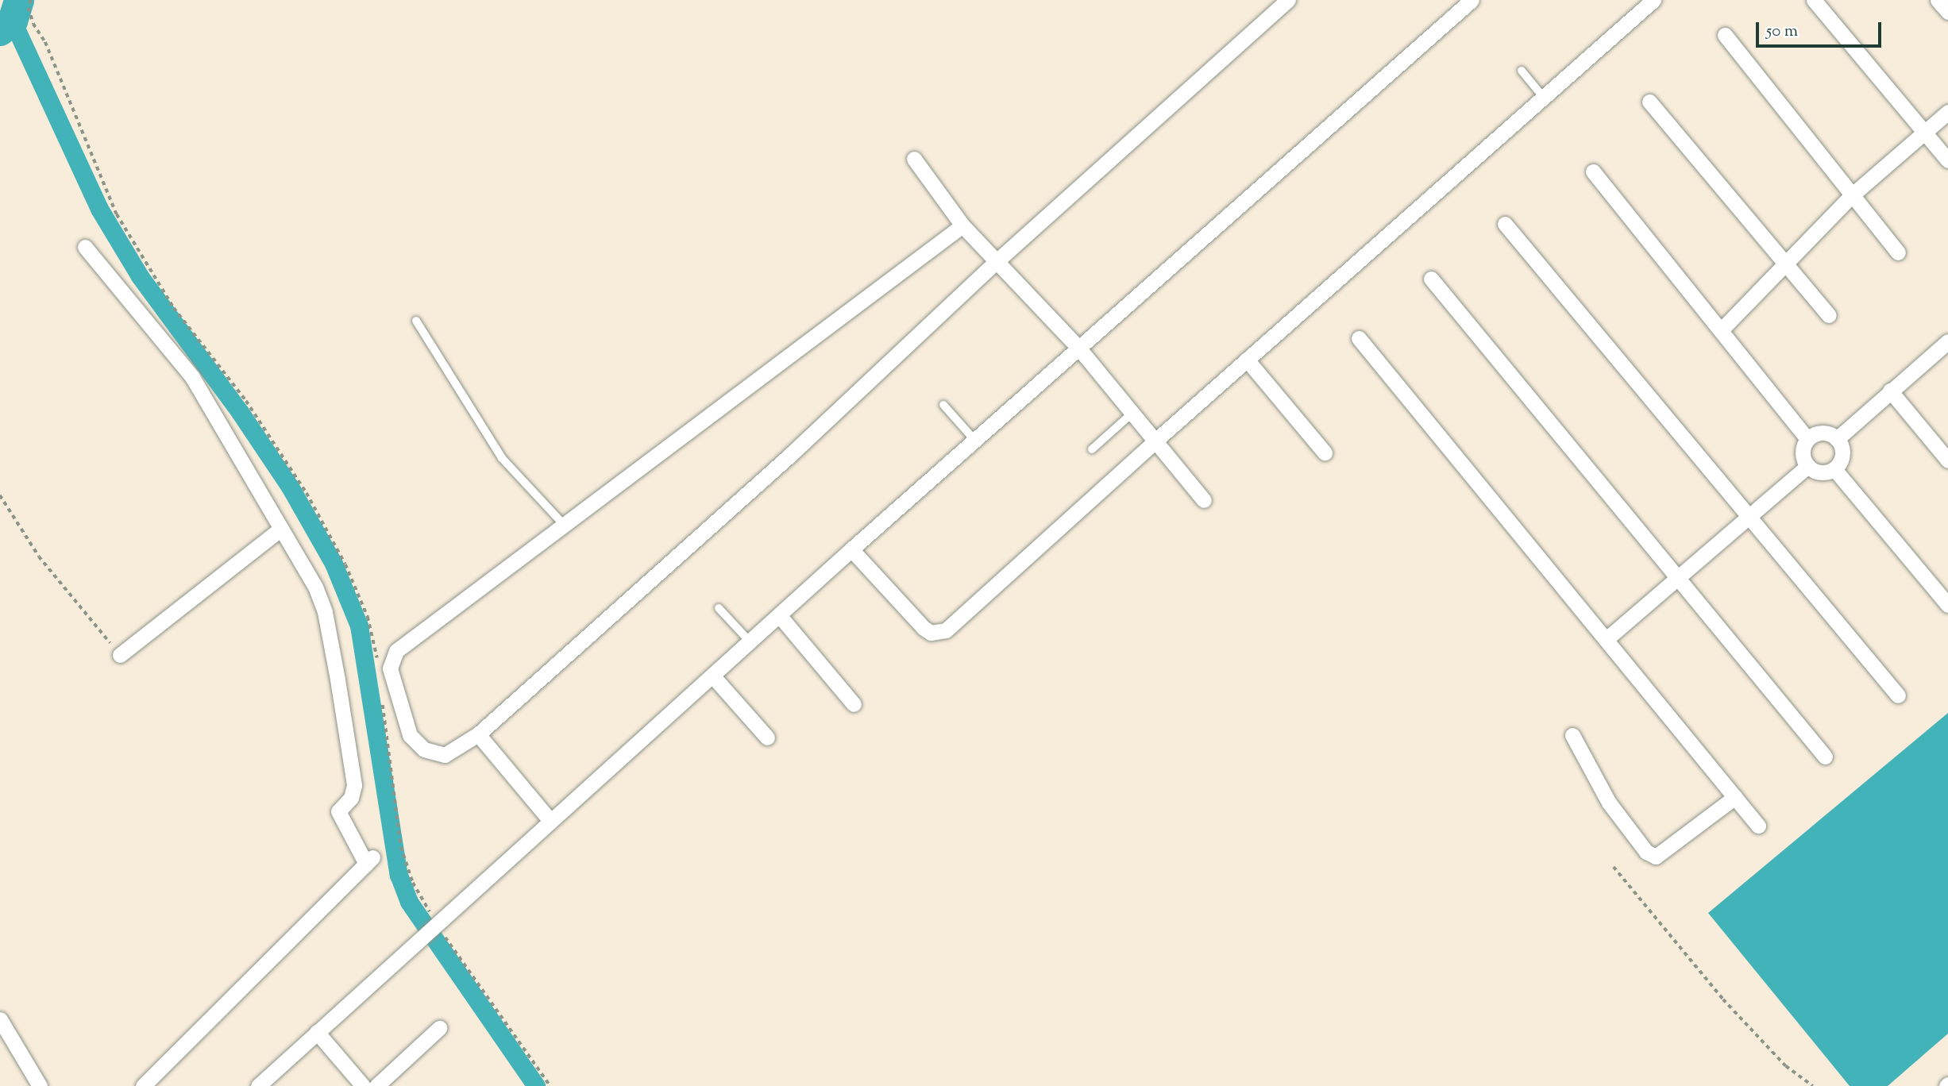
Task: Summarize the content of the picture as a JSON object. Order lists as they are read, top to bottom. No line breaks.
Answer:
{"scale_bar":"50 m"}
